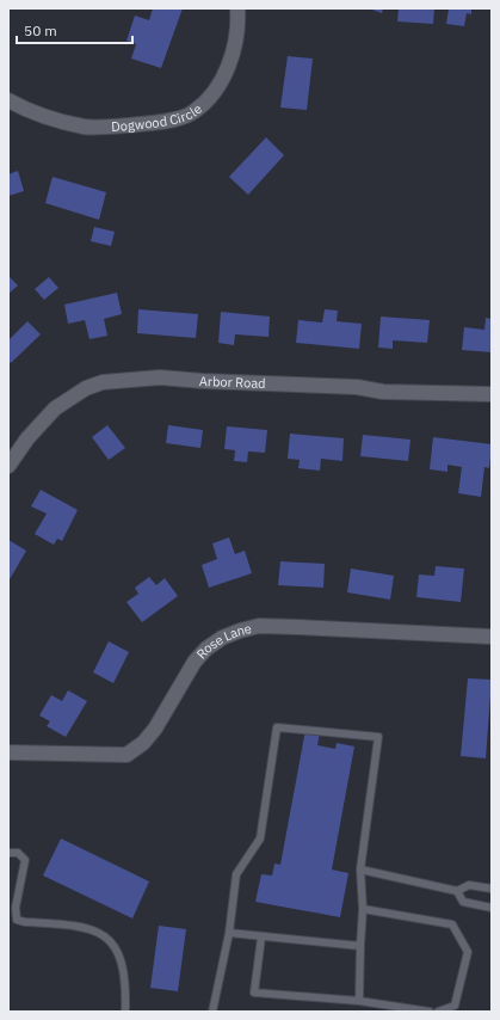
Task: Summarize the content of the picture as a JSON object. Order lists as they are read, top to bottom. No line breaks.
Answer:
{"streets":{"street":["Dogwood Circle","Arbor Road","Rose Lane"]},"scale_bar":"50 m"}
